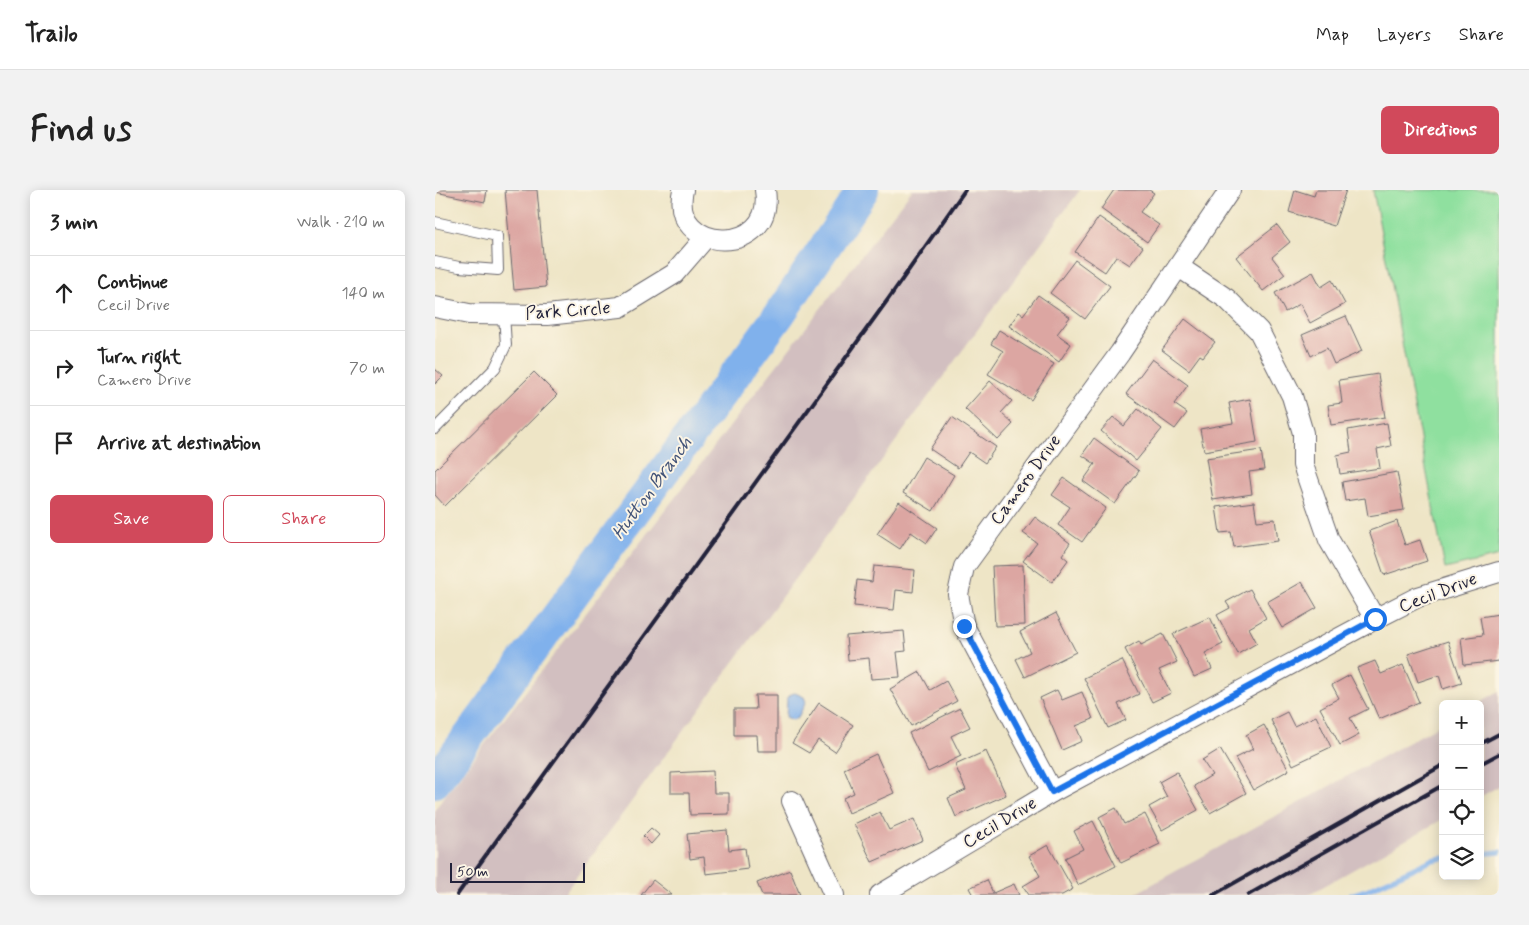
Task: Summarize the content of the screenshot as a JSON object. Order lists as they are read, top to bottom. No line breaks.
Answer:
{"streets":{"street":["Park Circle","Camero Drive","Cecil Drive"]},"crossings":[["Camero Drive","Cecil Drive"]],"water":["Hutton Branch"],"scale_bar":"50 m","page":{"header":"Trailo","nav":["Map","Layers","Share"],"buttons":["Directions",["Save","Share"]],"title":"Find us","heading":["3 min","Walk · 210 m"],"list":[["Continue","Cecil Drive","140 m"],["Turn right","Camero Drive","70 m"],"Arrive at destination"],"map_buttons":["+","−"],"scale":"50 m"}}
